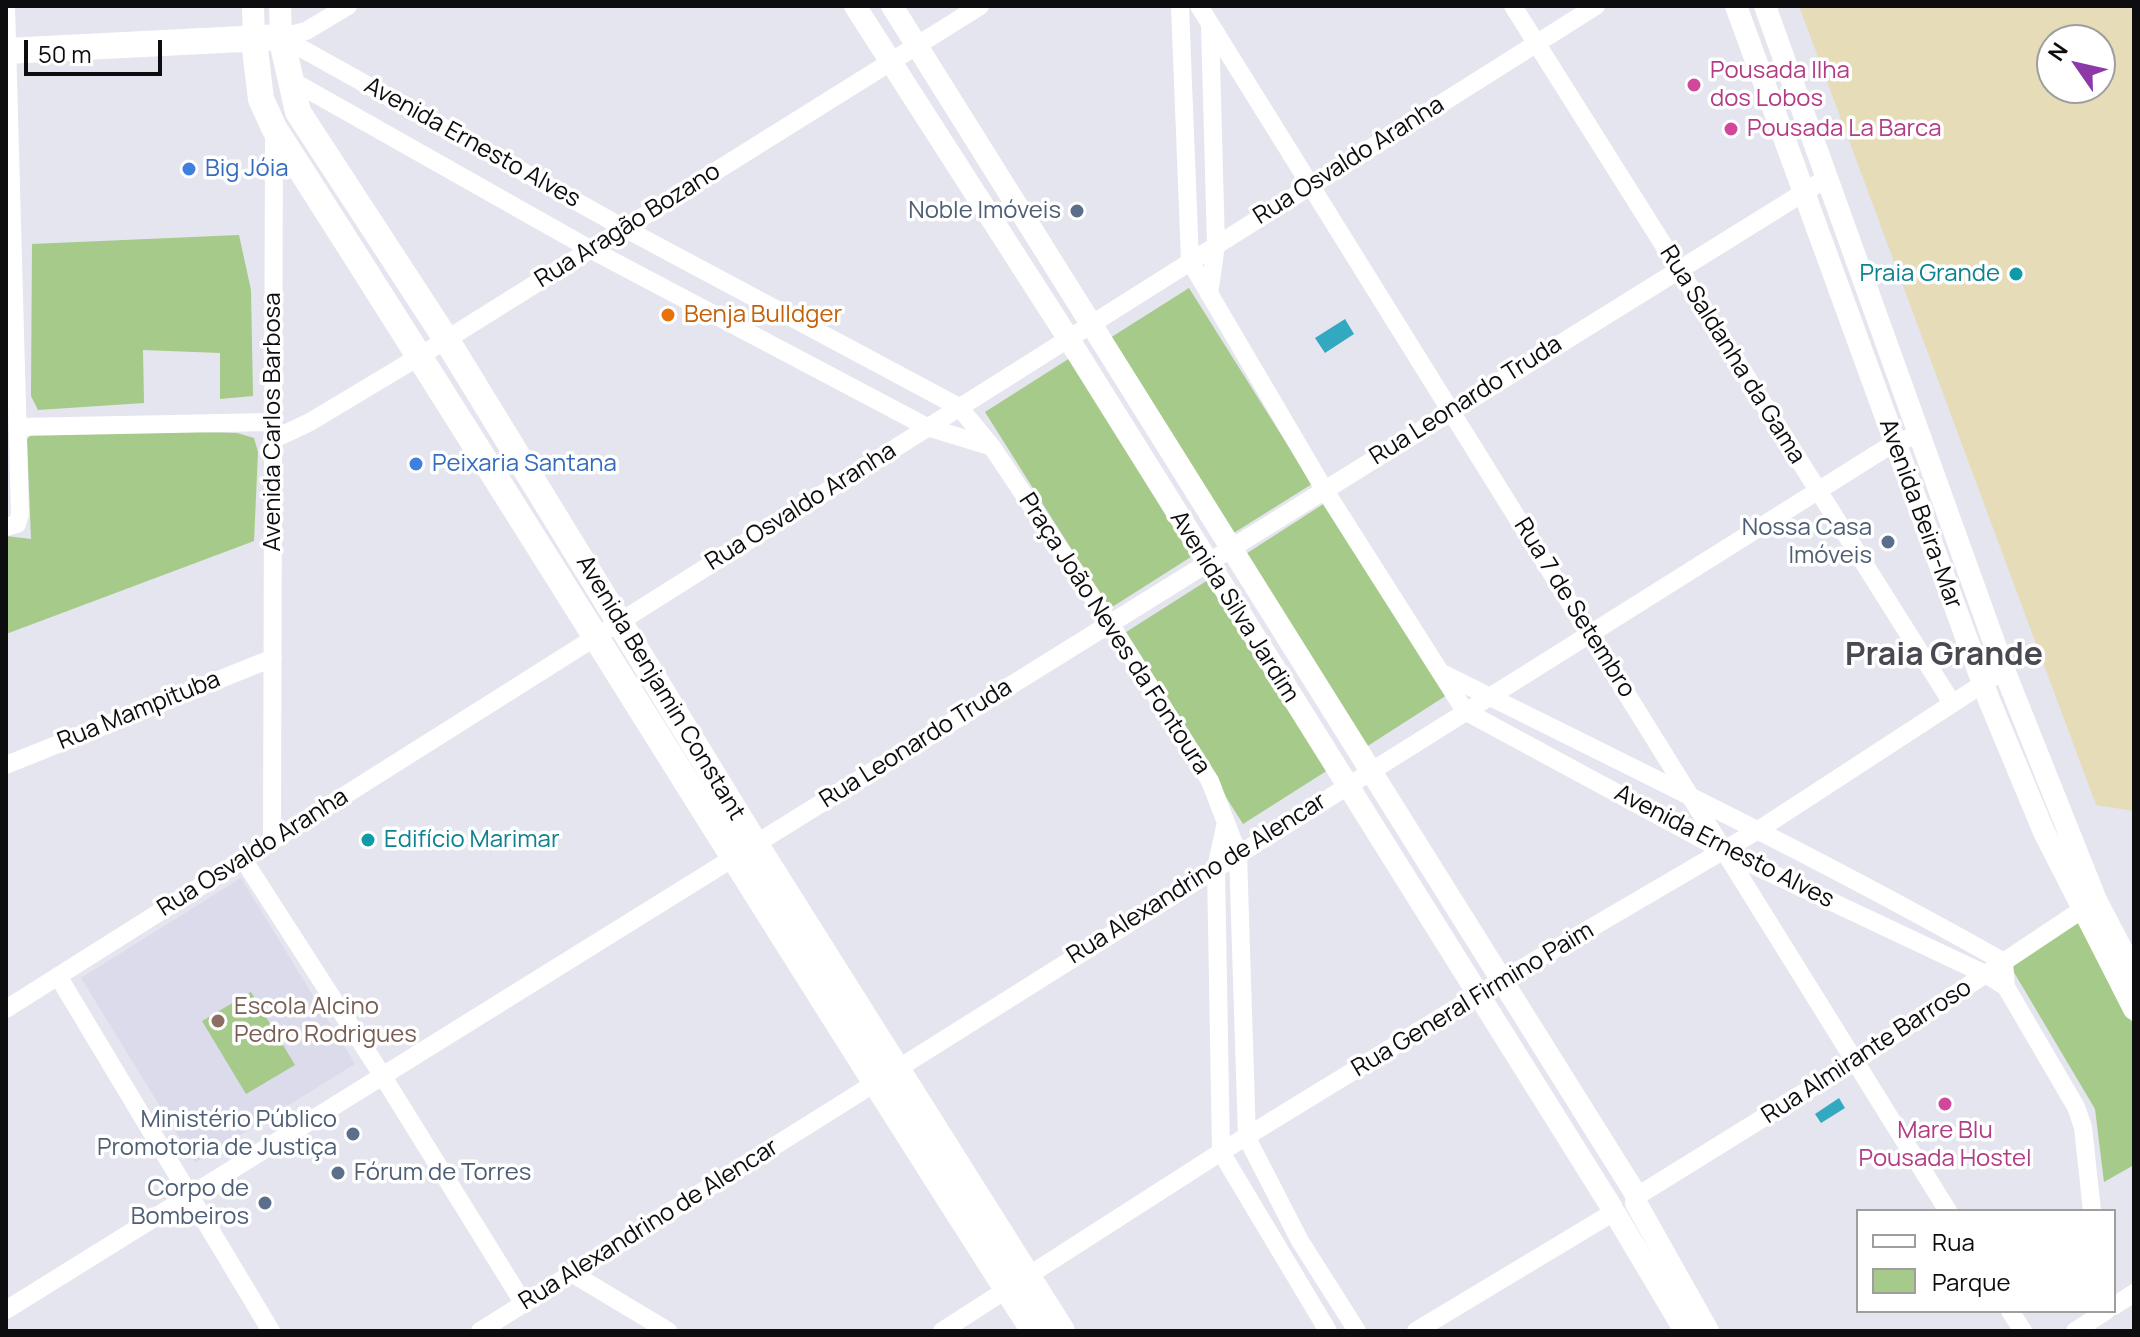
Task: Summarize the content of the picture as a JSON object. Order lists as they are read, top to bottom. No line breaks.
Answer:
{"streets":{"main road":["Avenida Carlos Barbosa","Avenida Benjamin Constant"],"street":["Avenida Ernesto Alves","Rua Osvaldo Aranha","Rua Aragão Bozano","Rua Saldanha da Gama","Rua Leonardo Truda","Avenida Beira-Mar","Avenida Silva Jardim","Rua 7 de Setembro","Praça João Neves da Fontoura","Rua Mampituba","Rua Alexandrino de Alencar","Rua General Firmino Paim","Rua Almirante Barroso"]},"crossings":[["Avenida Ernesto Alves","Rua Osvaldo Aranha"],["Avenida Ernesto Alves","Rua Aragão Bozano"],["Avenida Ernesto Alves","Avenida Carlos Barbosa"],["Avenida Ernesto Alves","Rua 7 de Setembro"],["Avenida Ernesto Alves","Praça João Neves da Fontoura"],["Avenida Ernesto Alves","Avenida Benjamin Constant"],["Avenida Ernesto Alves","Rua Alexandrino de Alencar"],["Avenida Ernesto Alves","Rua General Firmino Paim"],["Avenida Ernesto Alves","Rua Almirante Barroso"],["Rua Osvaldo Aranha","Rua Saldanha da Gama"],["Rua Osvaldo Aranha","Avenida Carlos Barbosa"],["Rua Osvaldo Aranha","Avenida Silva Jardim"],["Rua Osvaldo Aranha","Rua 7 de Setembro"],["Rua Osvaldo Aranha","Praça João Neves da Fontoura"],["Rua Osvaldo Aranha","Avenida Benjamin Constant"],["Rua Aragão Bozano","Avenida Carlos Barbosa"],["Rua Aragão Bozano","Avenida Silva Jardim"],["Rua Aragão Bozano","Avenida Benjamin Constant"],["Rua Saldanha da Gama","Rua Leonardo Truda"],["Rua Saldanha da Gama","Rua Alexandrino de Alencar"],["Rua Saldanha da Gama","Rua General Firmino Paim"],["Rua Leonardo Truda","Avenida Beira-Mar"],["Rua Leonardo Truda","Avenida Silva Jardim"],["Rua Leonardo Truda","Rua 7 de Setembro"],["Rua Leonardo Truda","Praça João Neves da Fontoura"],["Rua Leonardo Truda","Avenida Benjamin Constant"],["Avenida Carlos Barbosa","Avenida Benjamin Constant"],["Avenida Carlos Barbosa","Rua Mampituba"],["Avenida Beira-Mar","Rua Alexandrino de Alencar"],["Avenida Beira-Mar","Rua General Firmino Paim"],["Avenida Beira-Mar","Rua Almirante Barroso"],["Avenida Silva Jardim","Rua Alexandrino de Alencar"],["Avenida Silva Jardim","Rua General Firmino Paim"],["Avenida Silva Jardim","Rua Almirante Barroso"],["Rua 7 de Setembro","Rua Alexandrino de Alencar"],["Rua 7 de Setembro","Rua General Firmino Paim"],["Rua 7 de Setembro","Rua Almirante Barroso"],["Praça João Neves da Fontoura","Rua Alexandrino de Alencar"],["Avenida Benjamin Constant","Rua Alexandrino de Alencar"],["Avenida Benjamin Constant","Rua General Firmino Paim"]],"districts":["Praia Grande"],"places":["Pousada Ilha dos Lobos","Pousada La Barca","Big Jóia","Noble Imóveis","Praia Grande","Benja Bulldger","Peixaria Santana","Nossa Casa Imóveis","Edifício Marimar","Escola Alcino Pedro Rodrigues","Mare Blu Pousada Hostel","Ministério Público Promotoria de Justiça","Fórum de Torres","Corpo de Bombeiros"],"legend":["Rua","Parque"],"scale_bar":"50 m","north":"top left"}
